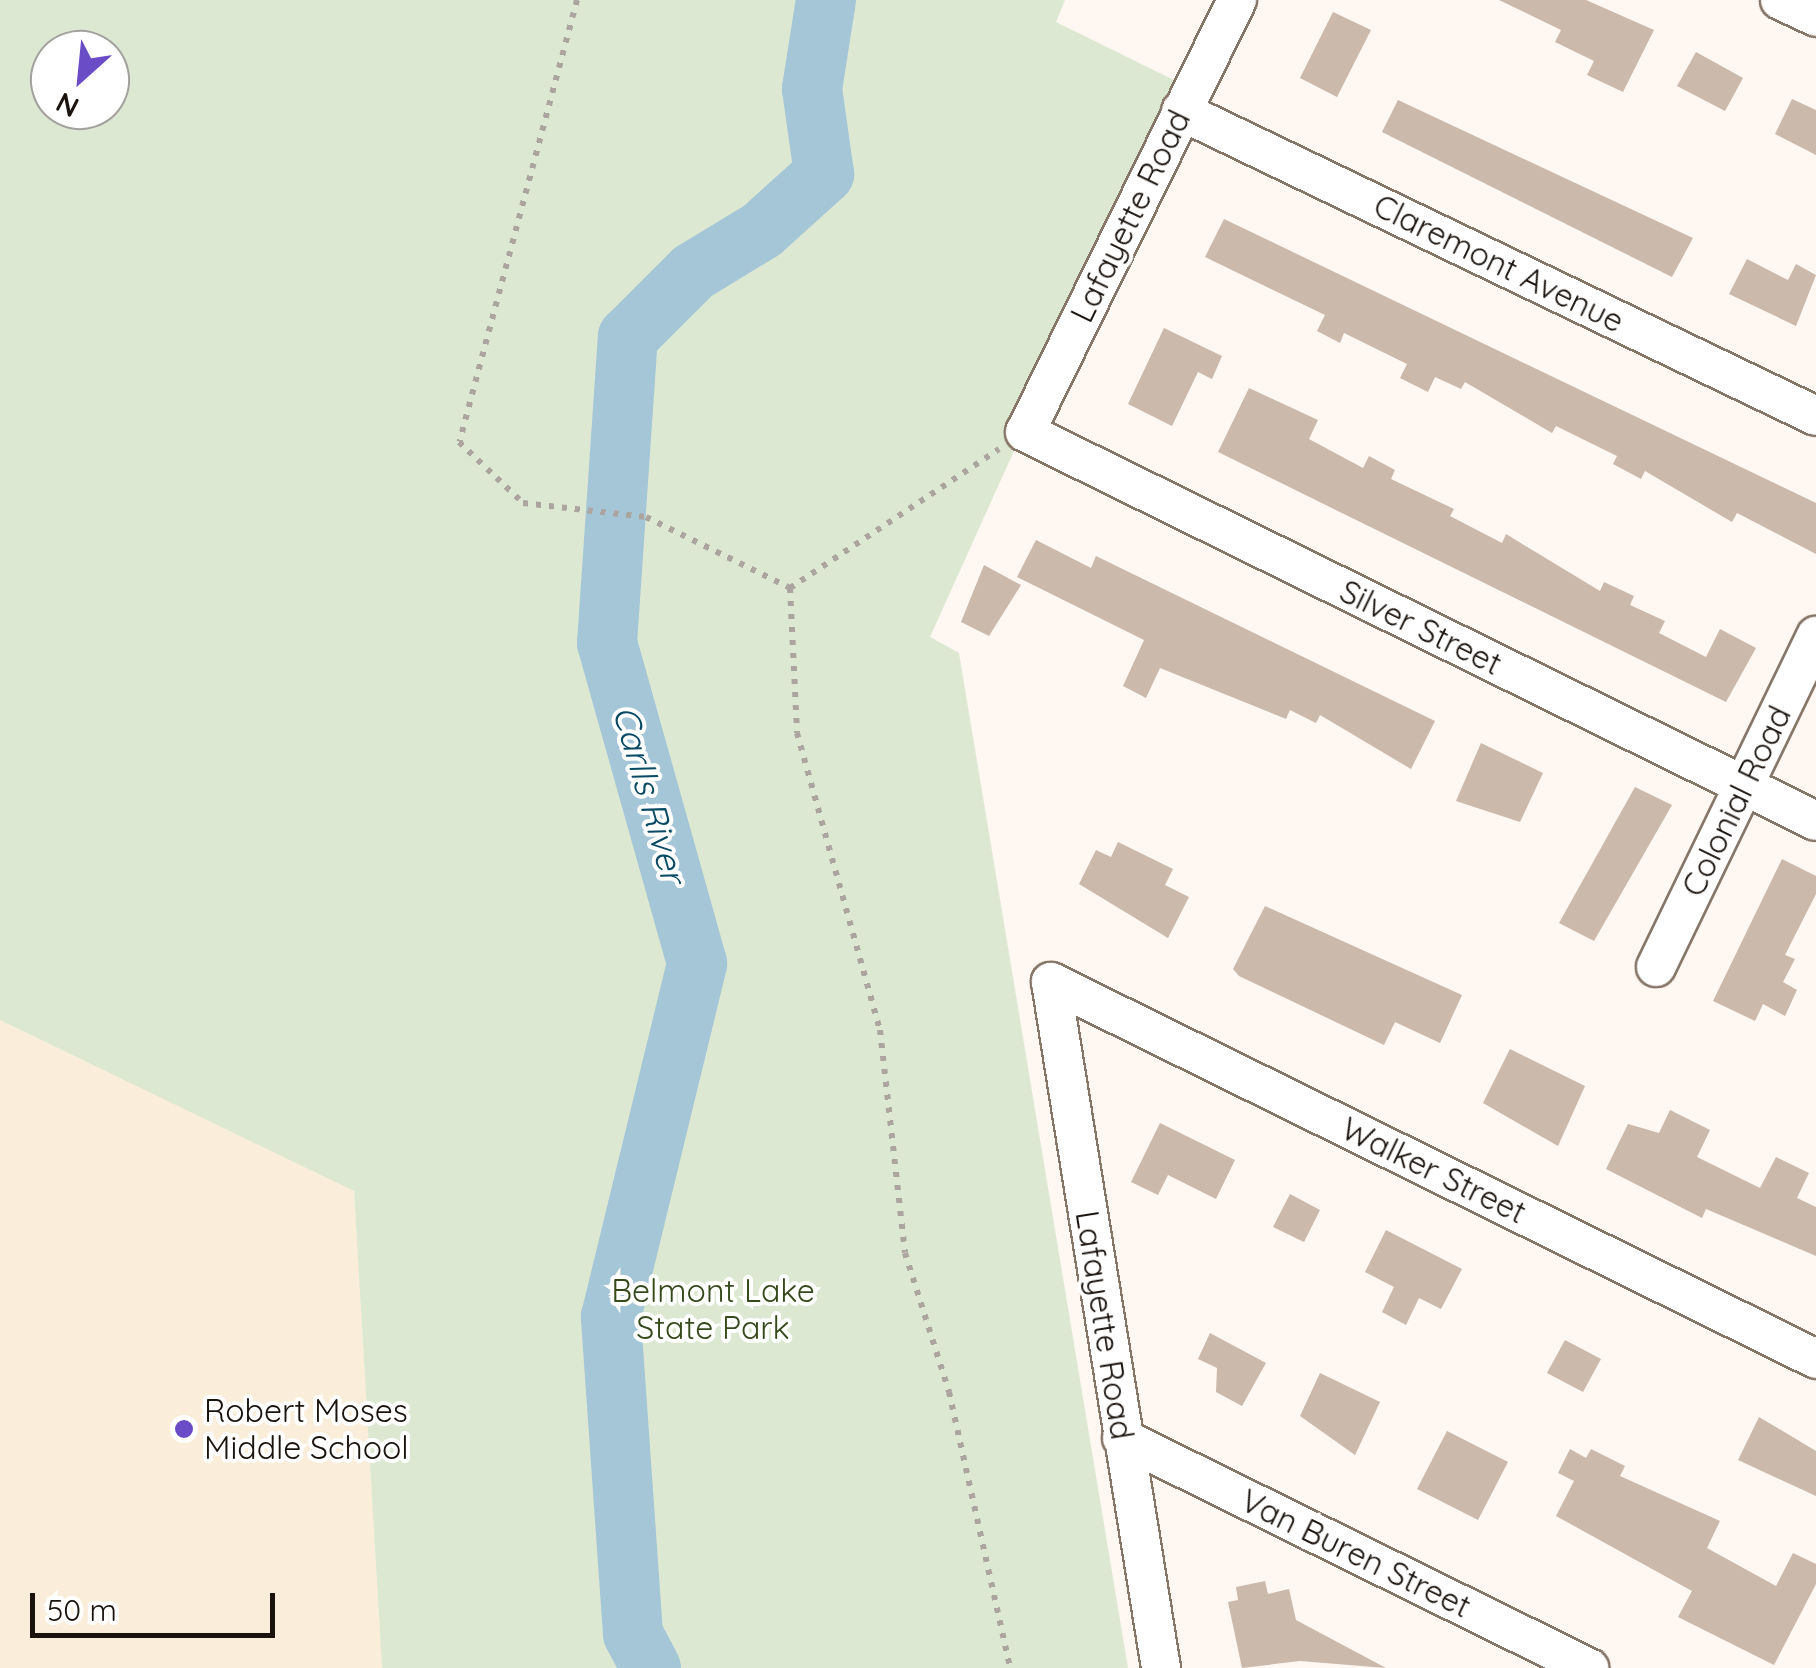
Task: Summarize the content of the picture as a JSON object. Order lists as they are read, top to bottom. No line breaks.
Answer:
{"streets":{"street":["Lafayette Road","Claremont Avenue","Silver Street","Colonial Road","Walker Street","Van Buren Street"]},"crossings":[["Lafayette Road","Claremont Avenue"],["Lafayette Road","Silver Street"],["Lafayette Road","Walker Street"],["Lafayette Road","Van Buren Street"],["Silver Street","Colonial Road"]],"water":["Carlls River"],"parks":["Belmont Lake State Park"],"places":["Robert Moses Middle School"],"scale_bar":"50 m","north":"bottom left"}
